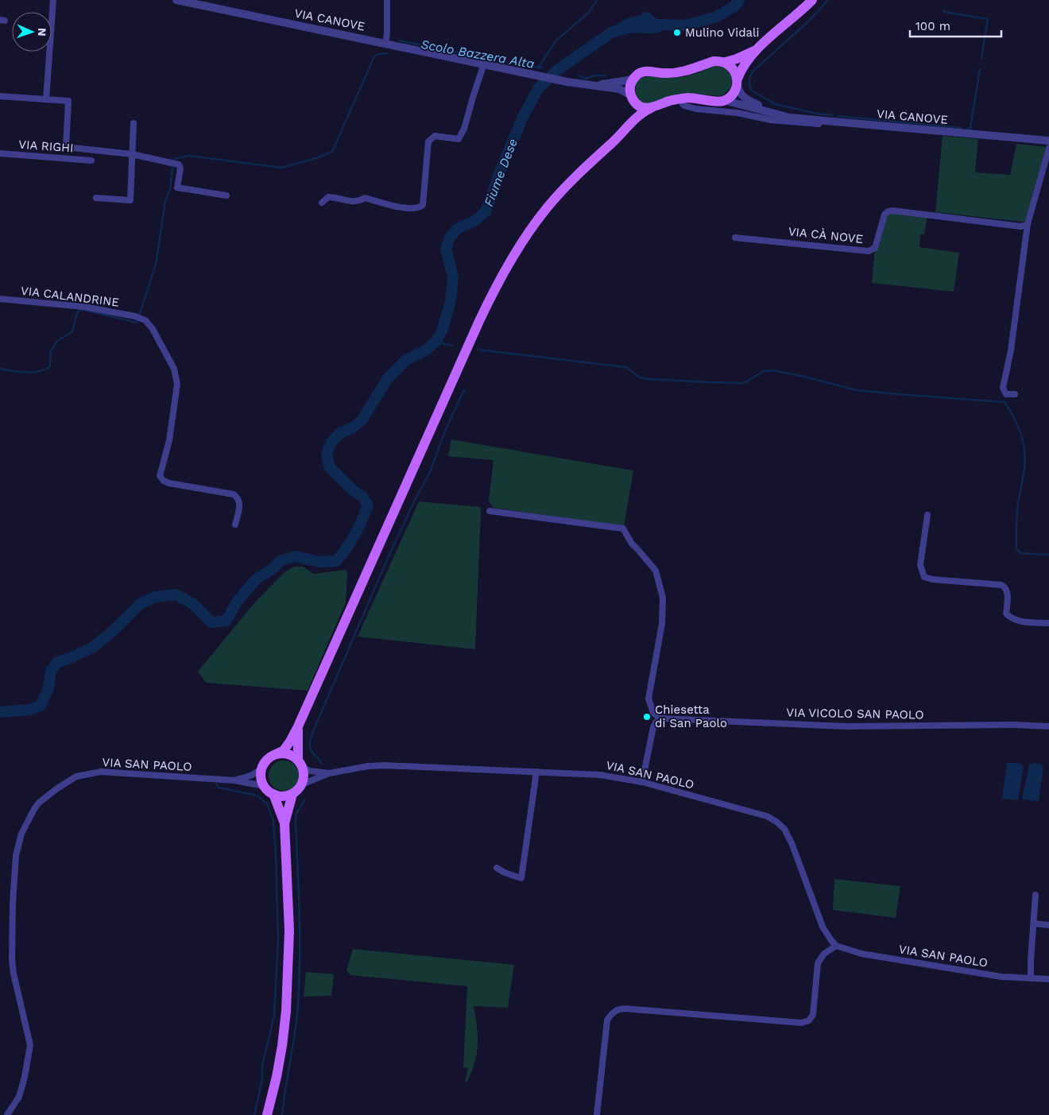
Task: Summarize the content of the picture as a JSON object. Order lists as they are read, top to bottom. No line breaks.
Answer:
{"streets":{"street":["VIA CANOVE","VIA RIGHI","VIA CÀ NOVE","VIA CALANDRINE","VIA VICOLO SAN PAOLO","VIA SAN PAOLO"]},"water":["Scolo Bazzera Alta","Fiume Dese"],"places":["Mulino Vidali","Chiesetta di San Paolo"],"scale_bar":"100 m","north":"right"}
